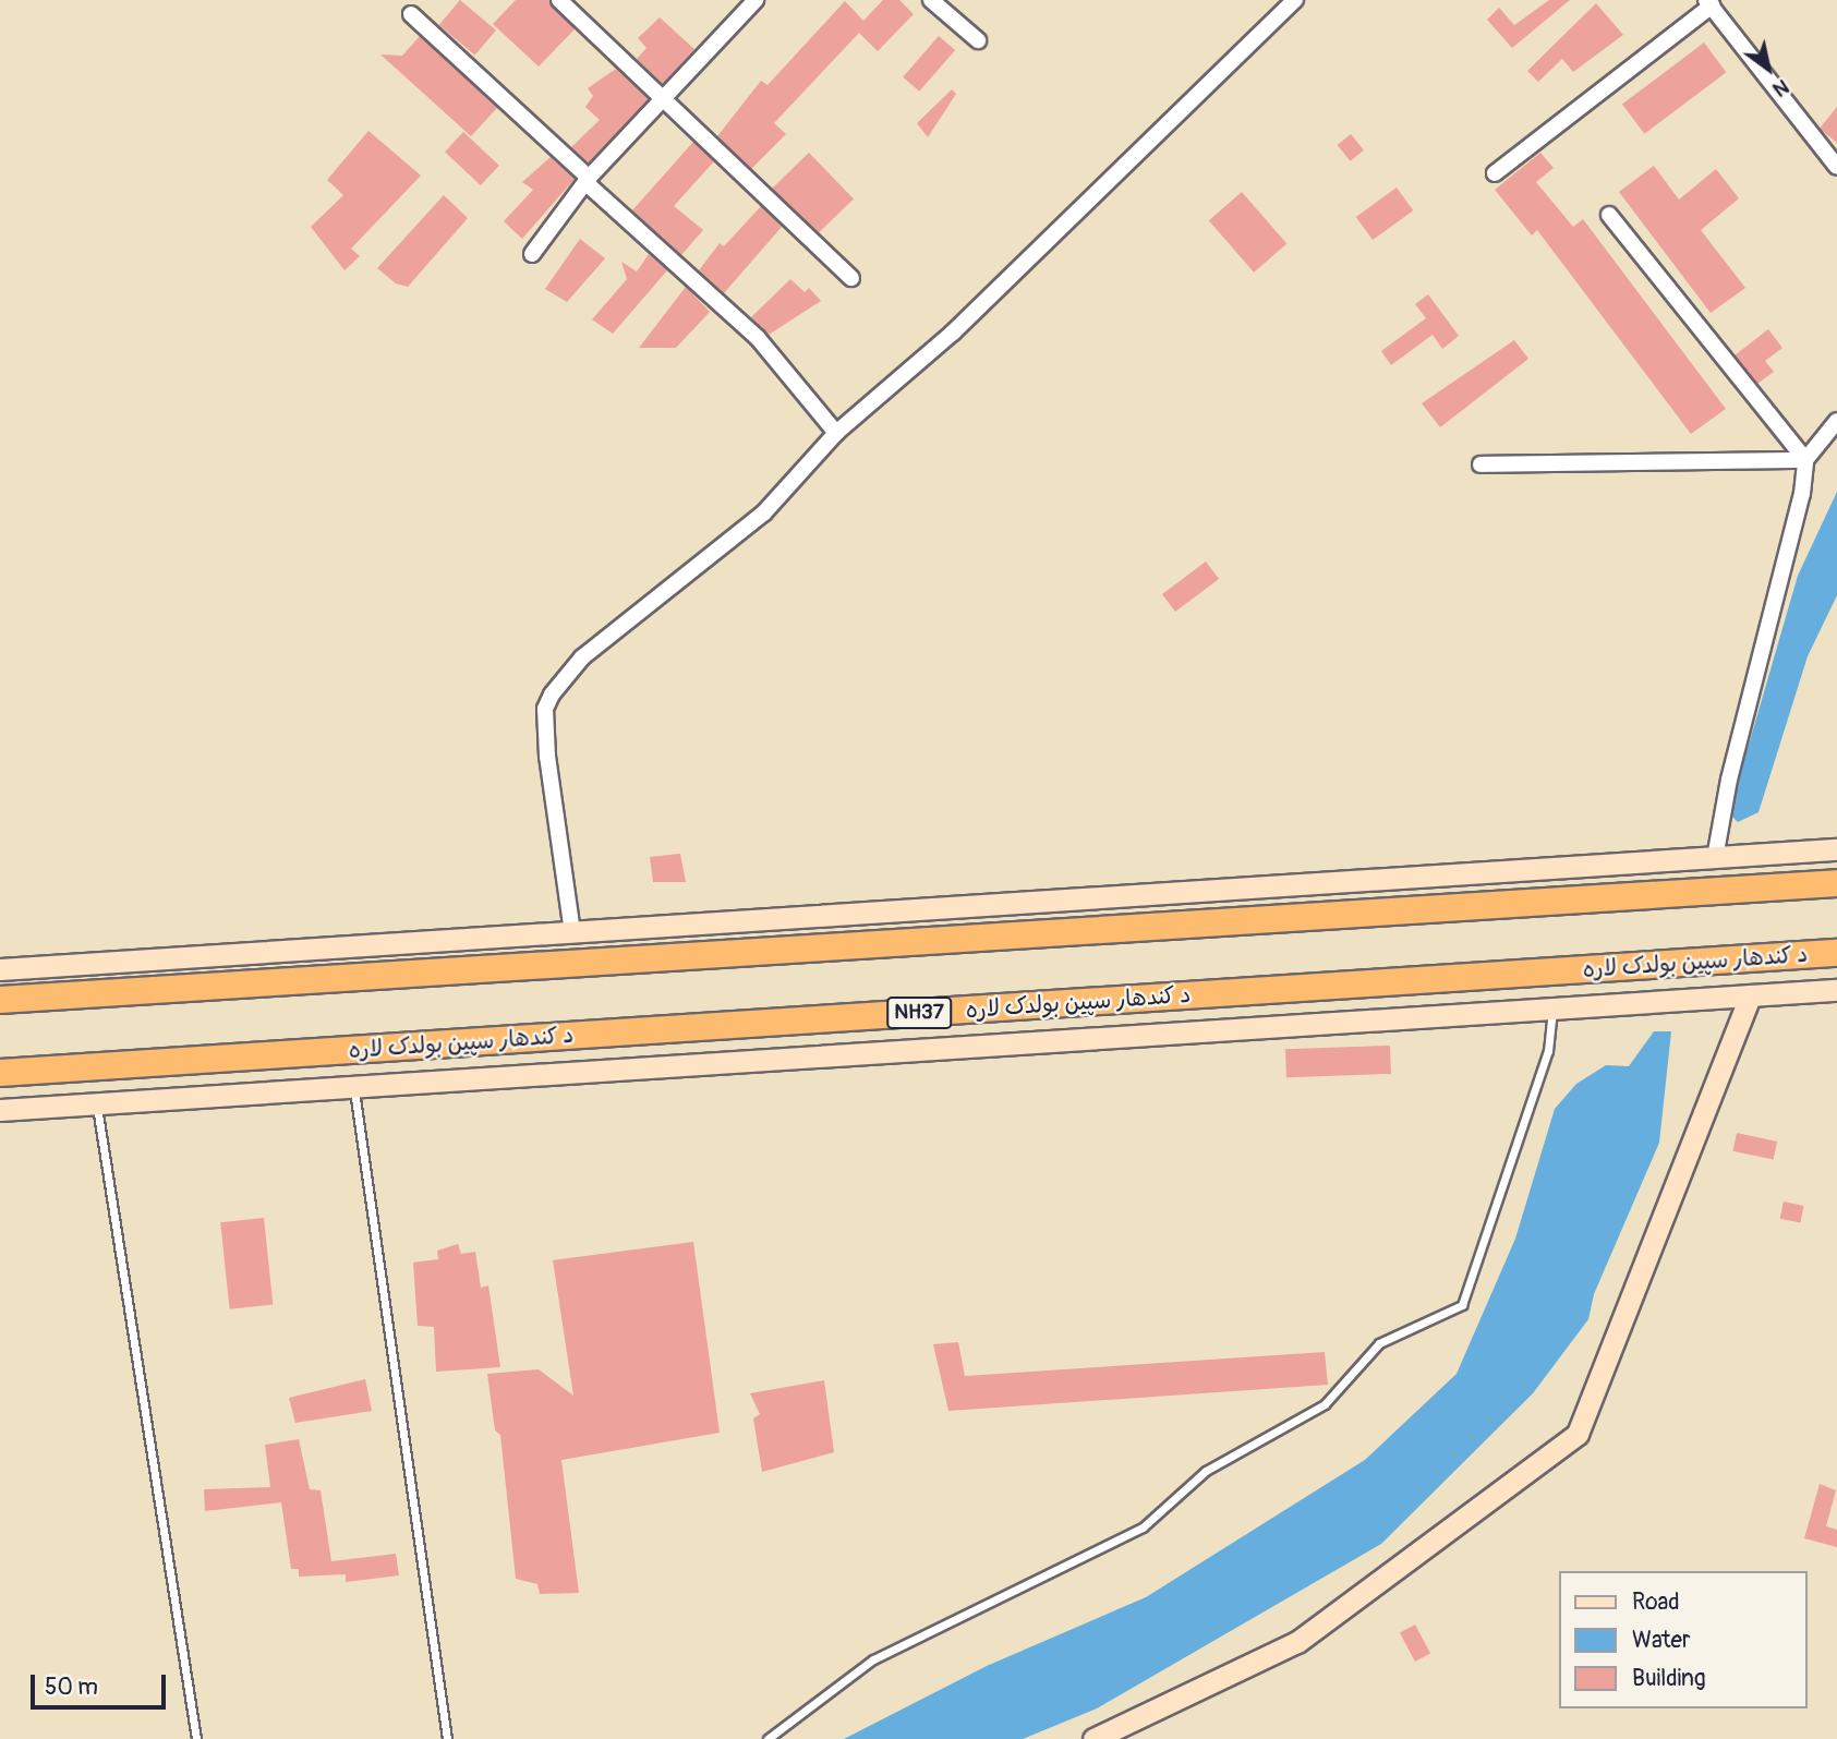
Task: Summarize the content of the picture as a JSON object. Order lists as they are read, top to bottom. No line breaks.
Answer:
{"streets":{"highway":["د کندهار سپین بولدک لاره","NH37"]},"legend":["Road","Water","Building"],"scale_bar":"50 m","north":"bottom right"}
